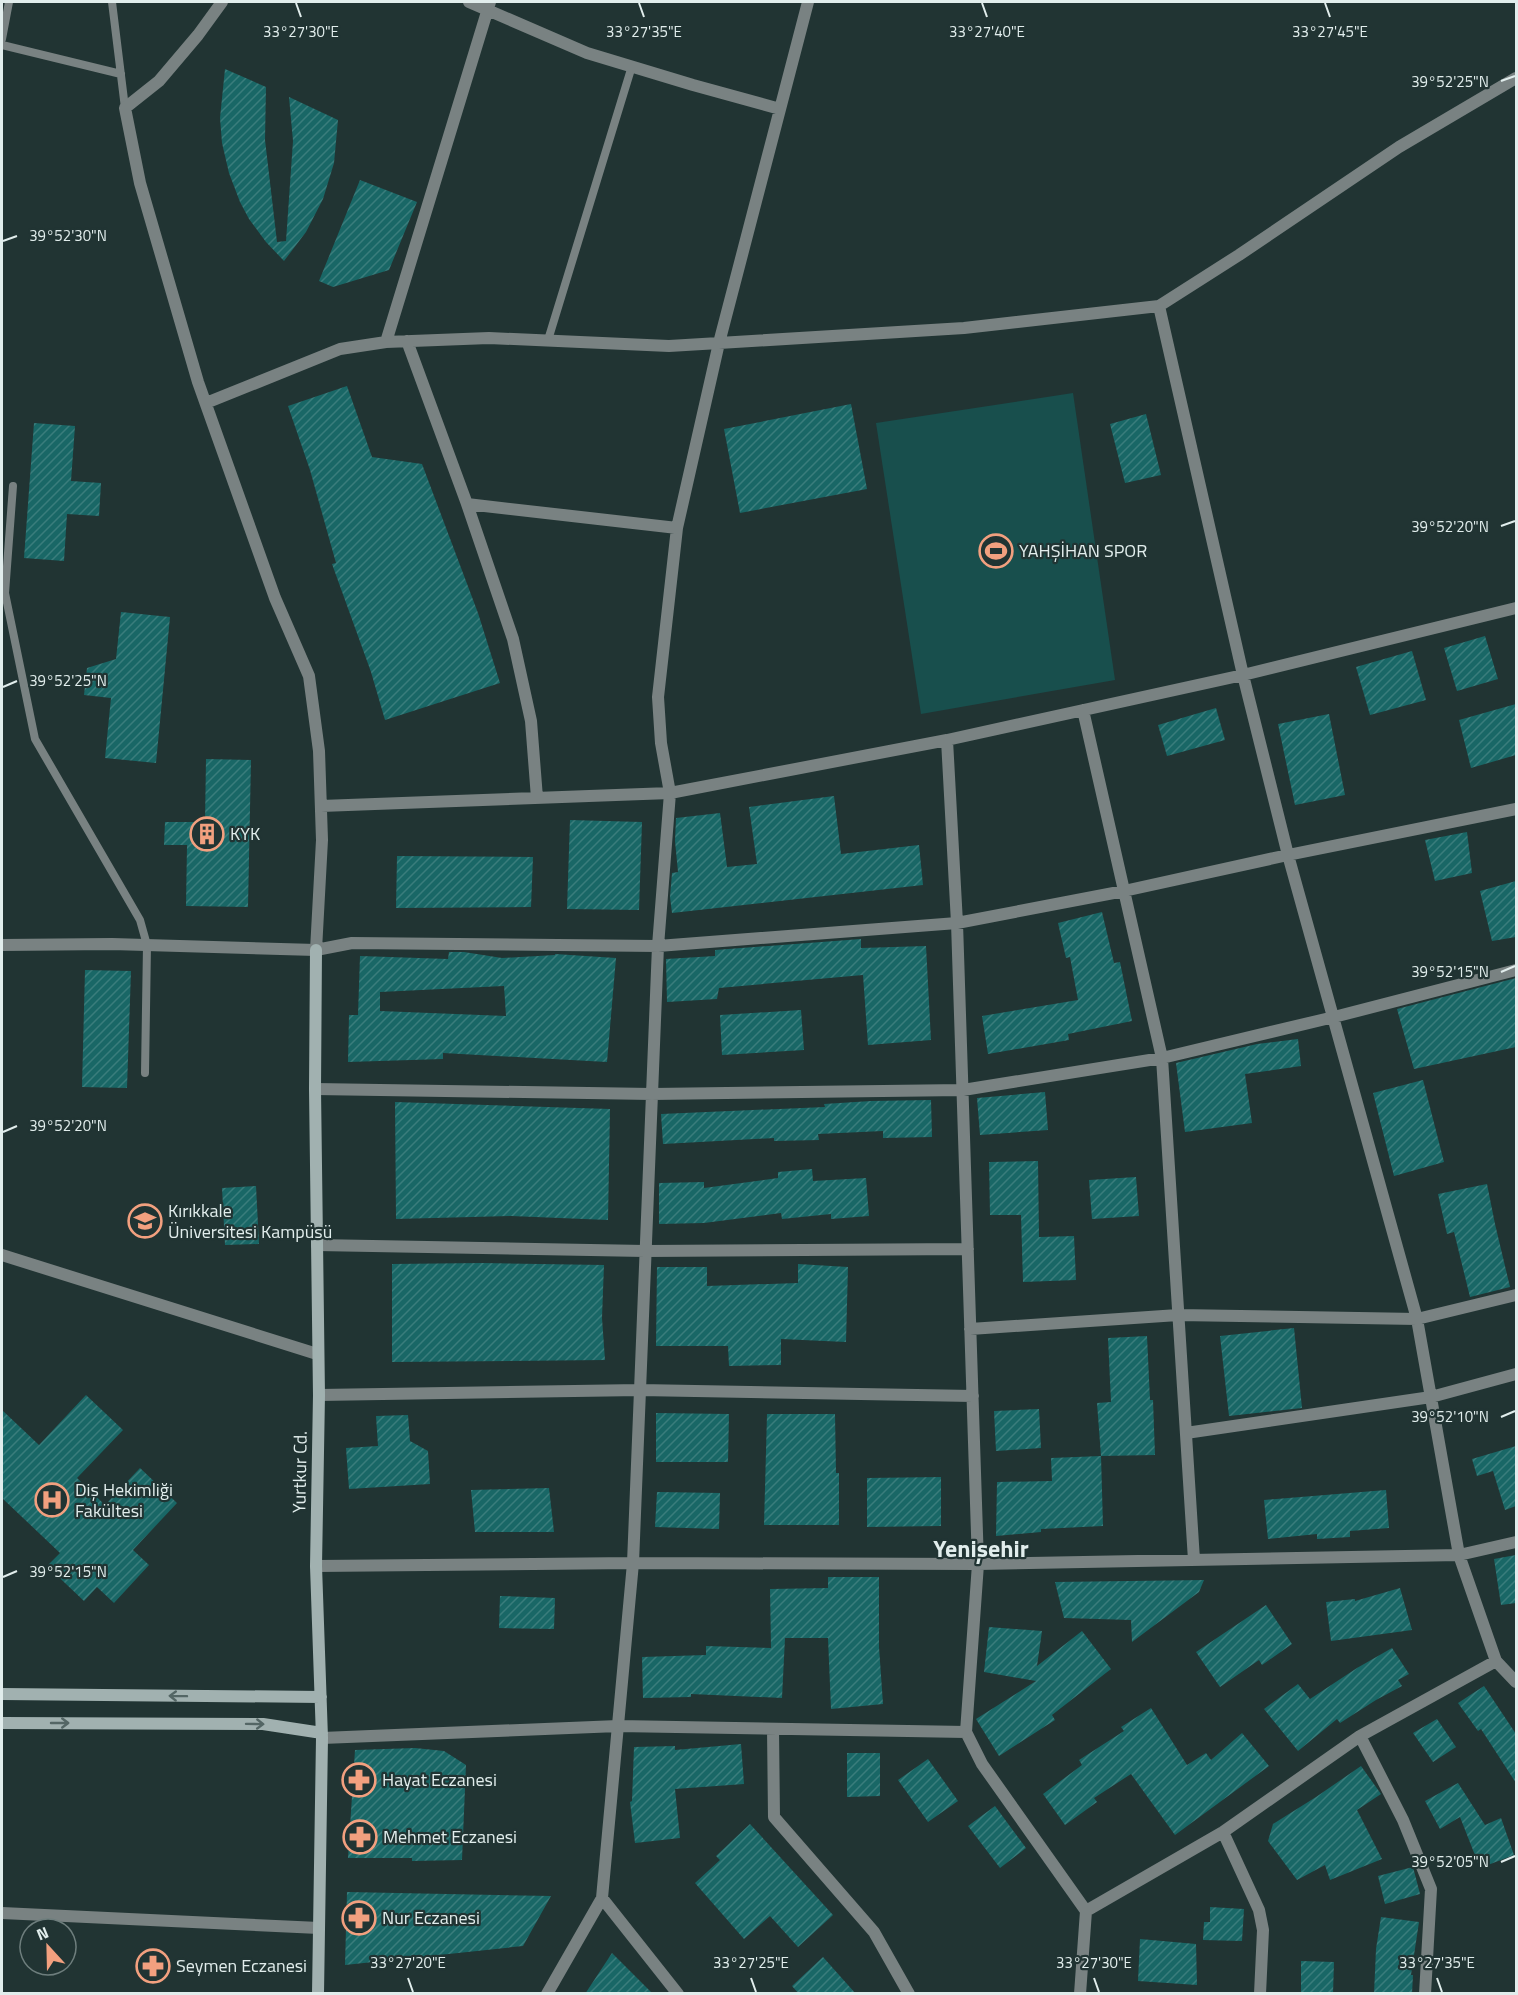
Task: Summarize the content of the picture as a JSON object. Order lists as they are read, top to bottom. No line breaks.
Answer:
{"streets":{"street":["Yurtkur Cd."]},"districts":["Yenişehir"],"places":{"sports":["YAHŞİHAN SPOR"],"building":["KYK"],"school or university":["Kırıkkale Üniversitesi Kampüsü"],"hospital":["Diş Hekimliği Fakültesi"],"pharmacy":["Hayat Eczanesi","Mehmet Eczanesi","Nur Eczanesi","Seymen Eczanesi"]},"north":"top","coordinates":["33°27'30\"E","33°27'35\"E","33°27'40\"E","33°27'45\"E","39°52'25\"N","39°52'30\"N","39°52'20\"N","39°52'15\"N","39°52'10\"N","39°52'05\"N","33°27'20\"E","33°27'25\"E"]}
